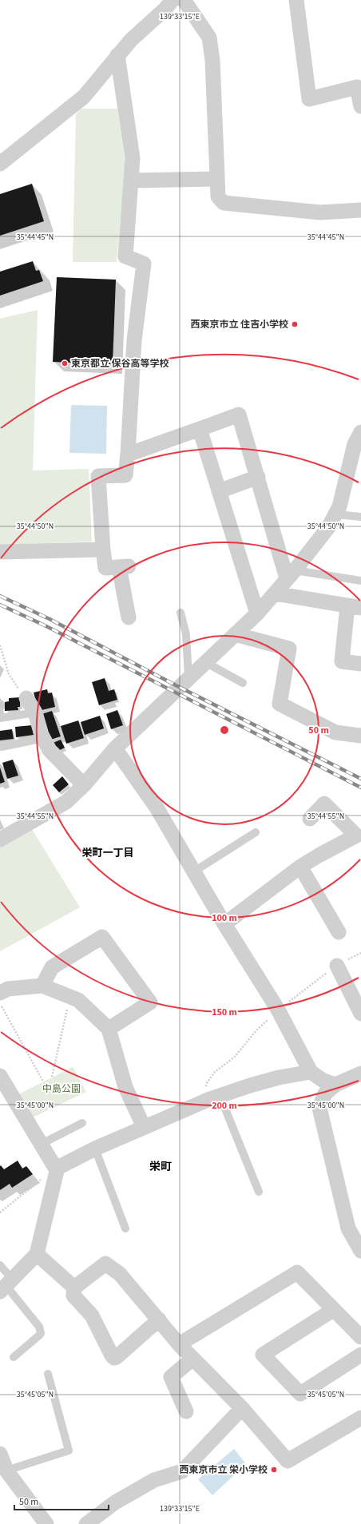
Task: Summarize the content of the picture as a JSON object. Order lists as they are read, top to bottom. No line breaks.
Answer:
{"districts":["栄町一丁目","栄町"],"parks":["中島公園"],"places":["西東京市立 住吉小学校","東京都立 保谷高等学校","西東京市立 栄小学校"],"scale_bar":"50 m","coordinates":["139°33'15\"E","35°44'45\"N","35°44'50\"N","35°44'55\"N","35°45'00\"N","35°45'05\"N"],"rings":["50 m","100 m","150 m","200 m"]}
